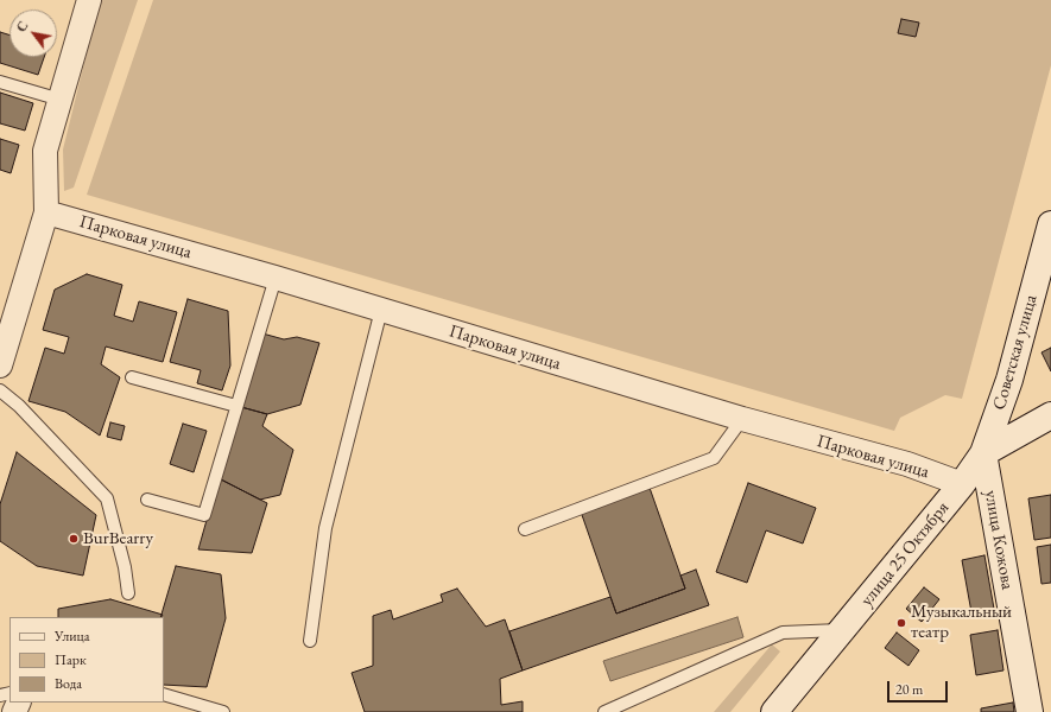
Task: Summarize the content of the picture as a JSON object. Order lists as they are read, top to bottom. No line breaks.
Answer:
{"streets":{"main road":["Советская улица","улица Кожова","улица 25 Октября"],"street":["Парковая улица"]},"crossings":[["Парковая улица","улица 25 Октября"],["Советская улица","улица Кожова"],["Советская улица","улица 25 Октября"],["улица Кожова","улица 25 Октября"]],"places":["BurBearry","Музыкальный театр"],"legend":["Улица","Парк","Вода"],"scale_bar":"20 m","north":"top left"}
